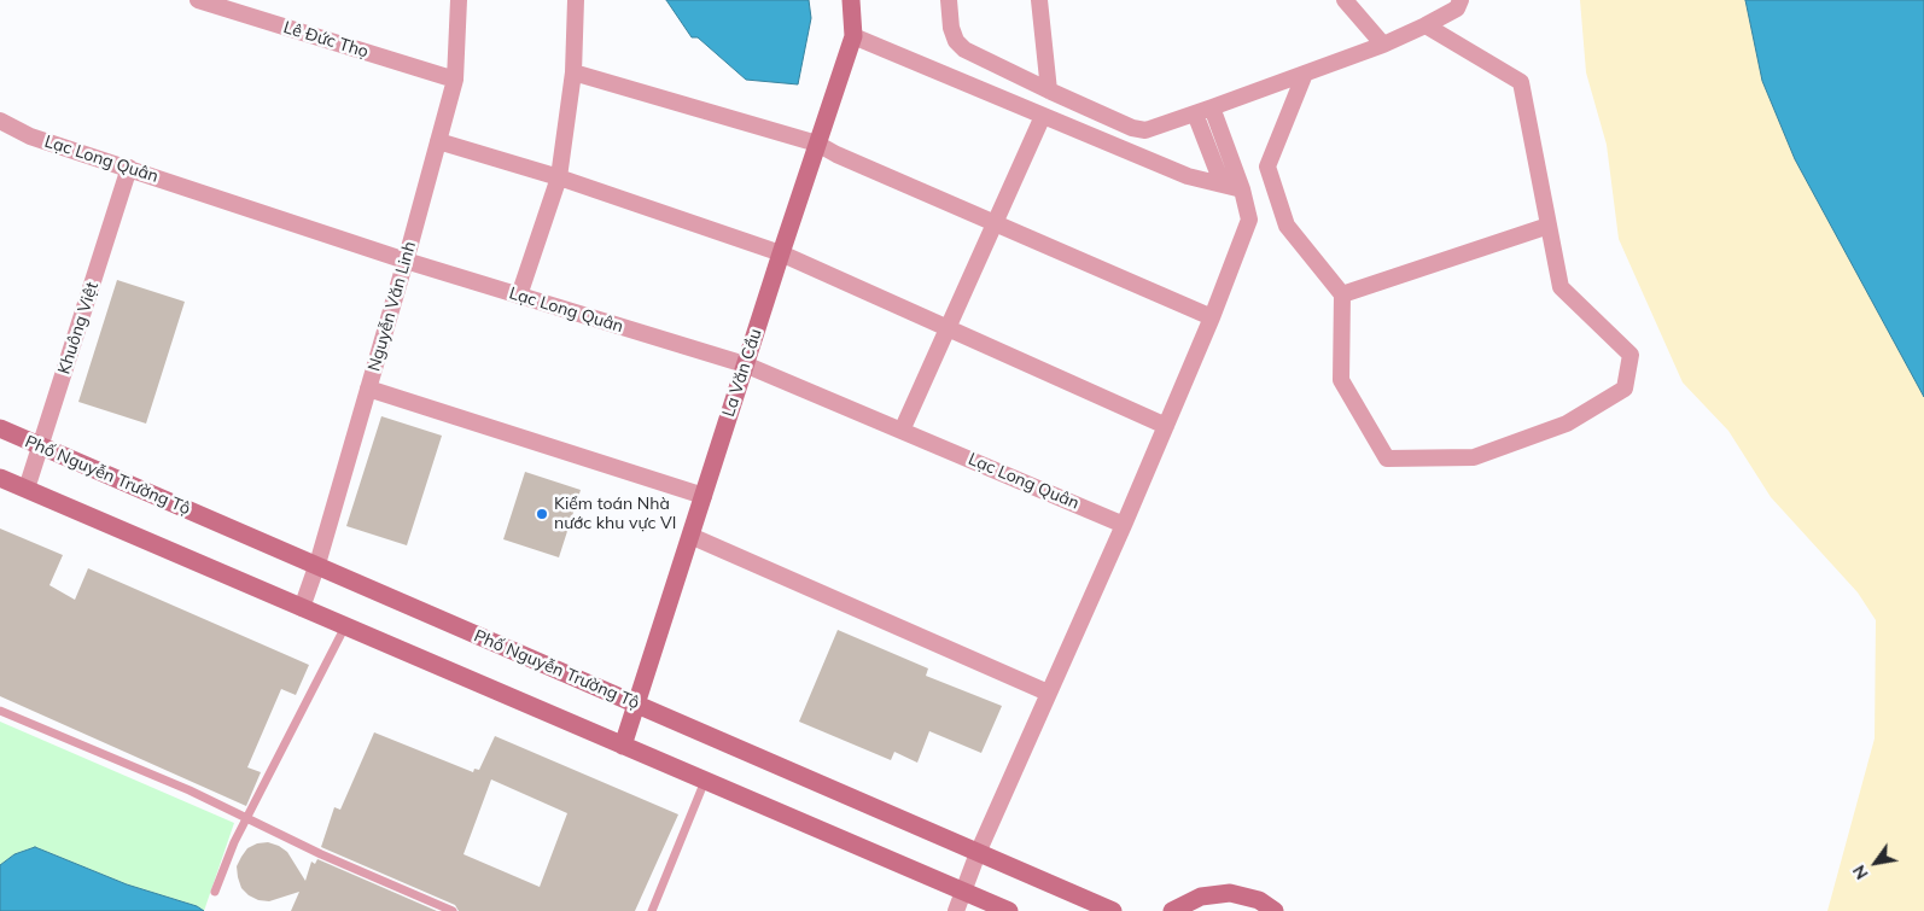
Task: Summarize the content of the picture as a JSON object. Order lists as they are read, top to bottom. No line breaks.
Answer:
{"streets":{"street":["Lê Đức Thọ","Lạc Long Quân","Nguyễn Văn Linh","Khuông Việt","La Văn Cầu","Phố Nguyễn Trường Tộ"]},"crossings":[["Lê Đức Thọ","Nguyễn Văn Linh"],["Lạc Long Quân","Nguyễn Văn Linh"],["Lạc Long Quân","Khuông Việt"],["Lạc Long Quân","La Văn Cầu"],["Nguyễn Văn Linh","Phố Nguyễn Trường Tộ"],["Khuông Việt","Phố Nguyễn Trường Tộ"],["La Văn Cầu","Phố Nguyễn Trường Tộ"]],"places":["Kiểm toán Nhà nước khu vực VI"],"north":"bottom left"}
